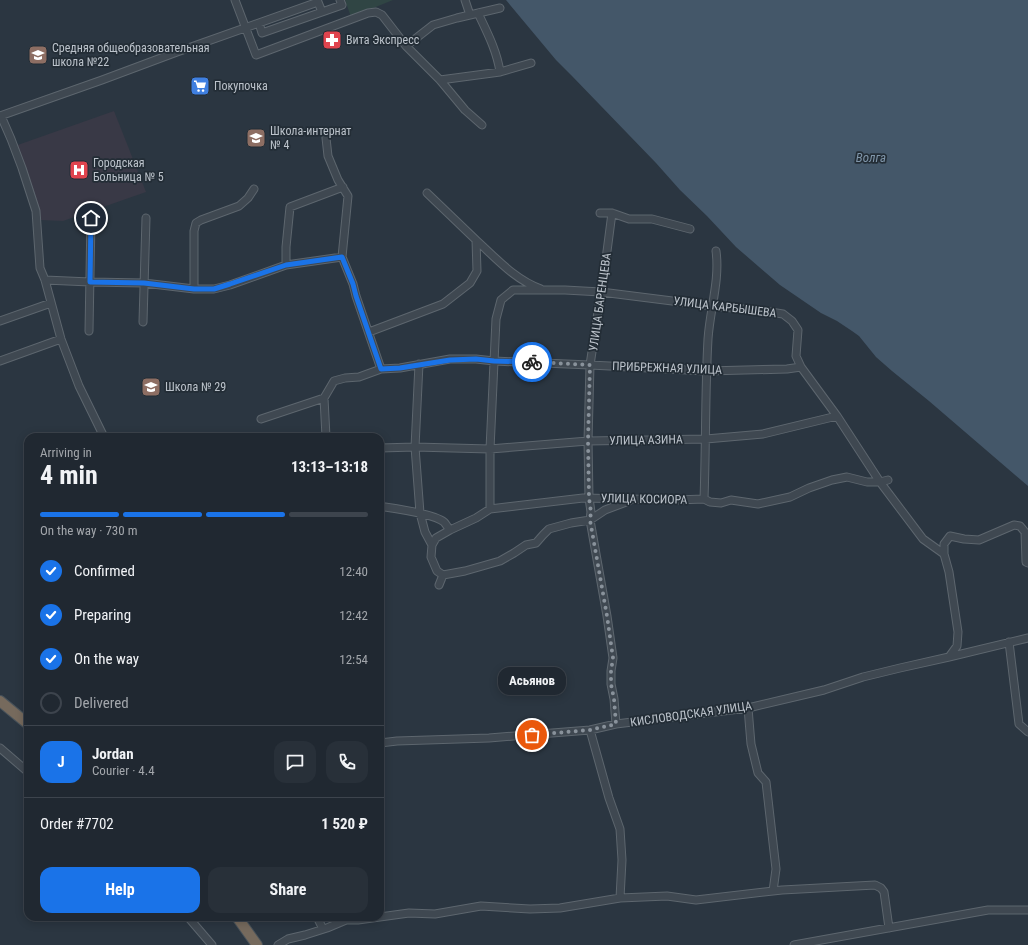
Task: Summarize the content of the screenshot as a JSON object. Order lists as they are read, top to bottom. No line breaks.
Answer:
{"streets":{"street":["УЛИЦА БАРЕНЦЕВА","УЛИЦА КАРБЫШЕВА","ПРИБРЕЖНАЯ УЛИЦА","УЛИЦА АЗИНА","УЛИЦА КОСИОРА","КИСЛОВОДСКАЯ УЛИЦА"]},"crossings":[["УЛИЦА БАРЕНЦЕВА","УЛИЦА КАРБЫШЕВА"],["УЛИЦА БАРЕНЦЕВА","ПРИБРЕЖНАЯ УЛИЦА"],["УЛИЦА БАРЕНЦЕВА","УЛИЦА АЗИНА"],["УЛИЦА БАРЕНЦЕВА","УЛИЦА КОСИОРА"],["УЛИЦА БАРЕНЦЕВА","КИСЛОВОДСКАЯ УЛИЦА"],["УЛИЦА КАРБЫШЕВА","ПРИБРЕЖНАЯ УЛИЦА"],["УЛИЦА КАРБЫШЕВА","УЛИЦА АЗИНА"],["УЛИЦА КАРБЫШЕВА","УЛИЦА КОСИОРА"]],"water":["Волга"],"places":{"pharmacy":["Вита Экспресс"],"school or university":["Средняя общеобразовательная школа №22","Школа-интернат № 4","Школа № 29"],"supermarket":["Покупочка"],"hospital":["Городская Больница № 5"],"other":["Асьянов"]},"page":{"heading":["4 min","Arriving in","13:13–13:18"],"panel":["Jordan","Courier · 4.4","Order #7702","1 520 ₽"],"bar":"On the way · 730 m","list":[["Confirmed","12:40"],["Preparing","12:42"],["On the way","12:54"],"Delivered"],"bubble":"Асьянов","round":"J","buttons":["Help","Share"]}}
